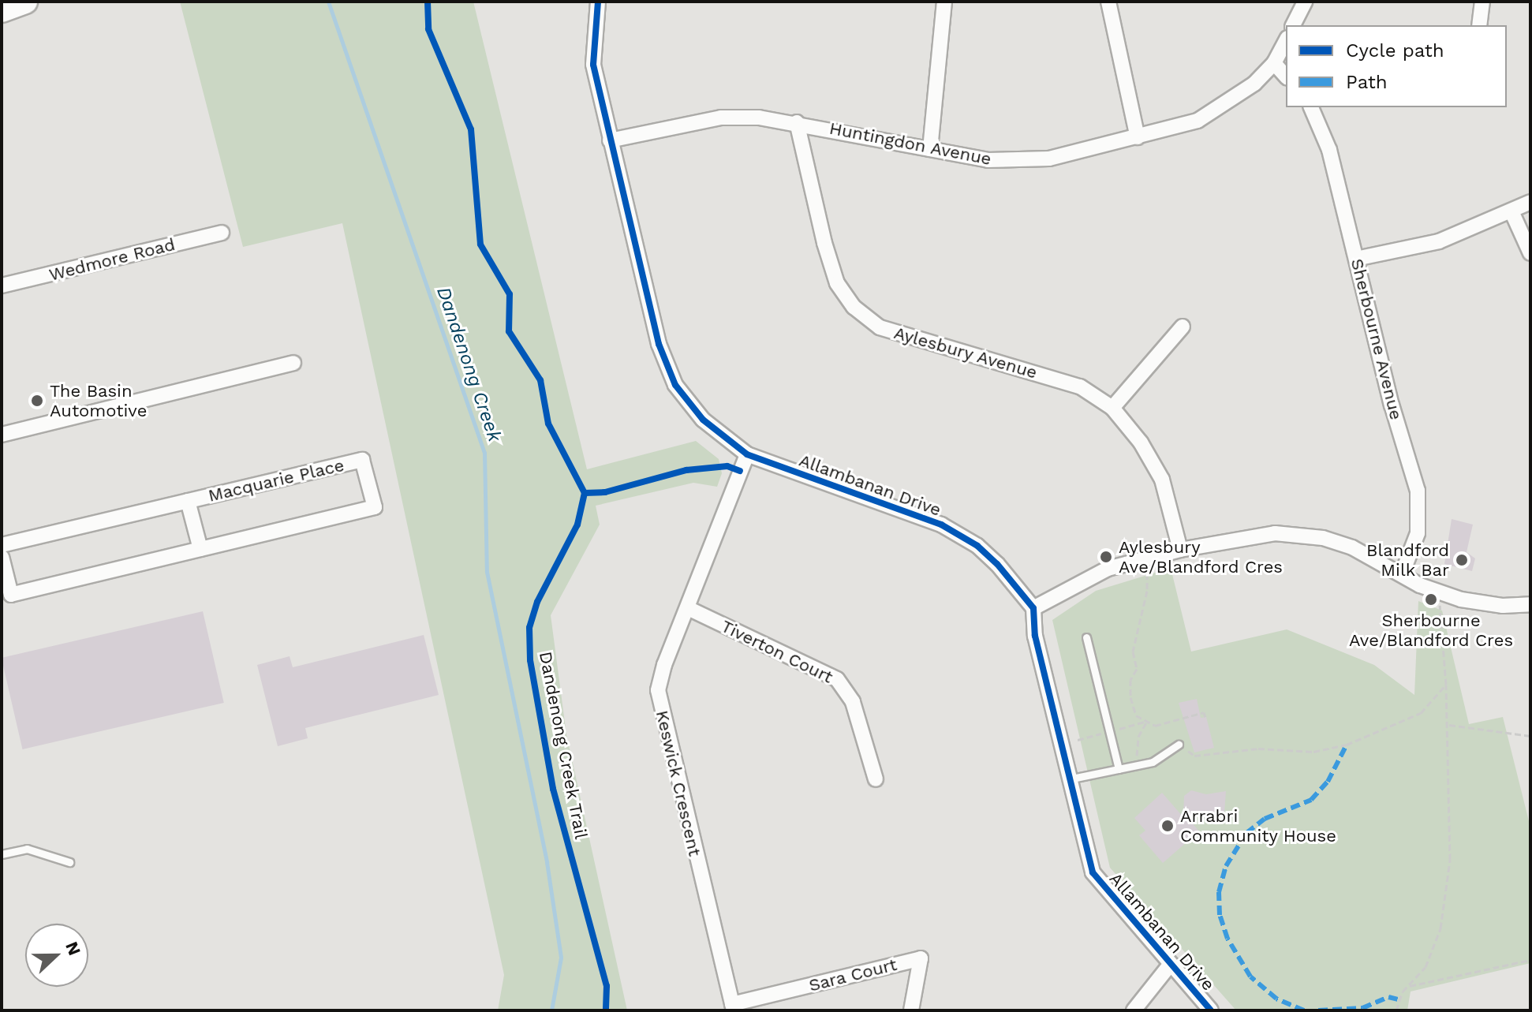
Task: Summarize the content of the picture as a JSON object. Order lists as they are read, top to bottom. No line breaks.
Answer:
{"streets":{"street":["Huntingdon Avenue","Wedmore Road","Sherbourne Avenue","Aylesbury Avenue","Macquarie Place","Allambanan Drive","Tiverton Court","Keswick Crescent","Sara Court"],"cycle path":["Dandenong Creek Trail"]},"crossings":[["Huntingdon Avenue","Aylesbury Avenue"],["Huntingdon Avenue","Allambanan Drive"],["Allambanan Drive","Keswick Crescent"],["Tiverton Court","Keswick Crescent"],["Keswick Crescent","Sara Court"]],"water":["Dandenong Creek"],"places":["The Basin Automotive","Aylesbury Ave/Blandford Cres","Blandford Milk Bar","Sherbourne Ave/Blandford Cres","Arrabri Community House"],"legend":["Cycle path","Path"],"north":"right"}
